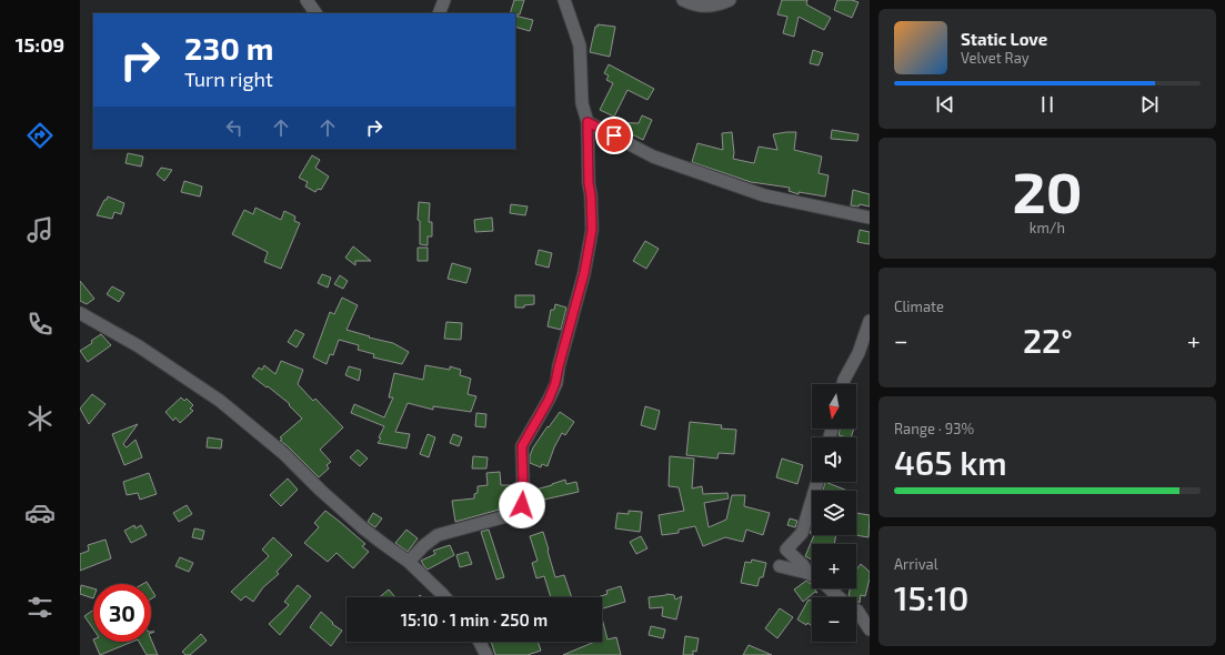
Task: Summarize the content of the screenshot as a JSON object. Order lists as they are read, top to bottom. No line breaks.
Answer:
{"north":"bottom","page":{"tabs":"15:09","turn":["230 m","Turn right"],"song":["Static Love","Velvet Ray"],"tile":[["20","km/h"],"Climate",["Range · 93%","465 km"],["Arrival","15:10"]],"heat":["−","22°","+"],"map_buttons":["+","−"],"limit":"30","trip":"15:10 · 1 min · 250 m"}}
